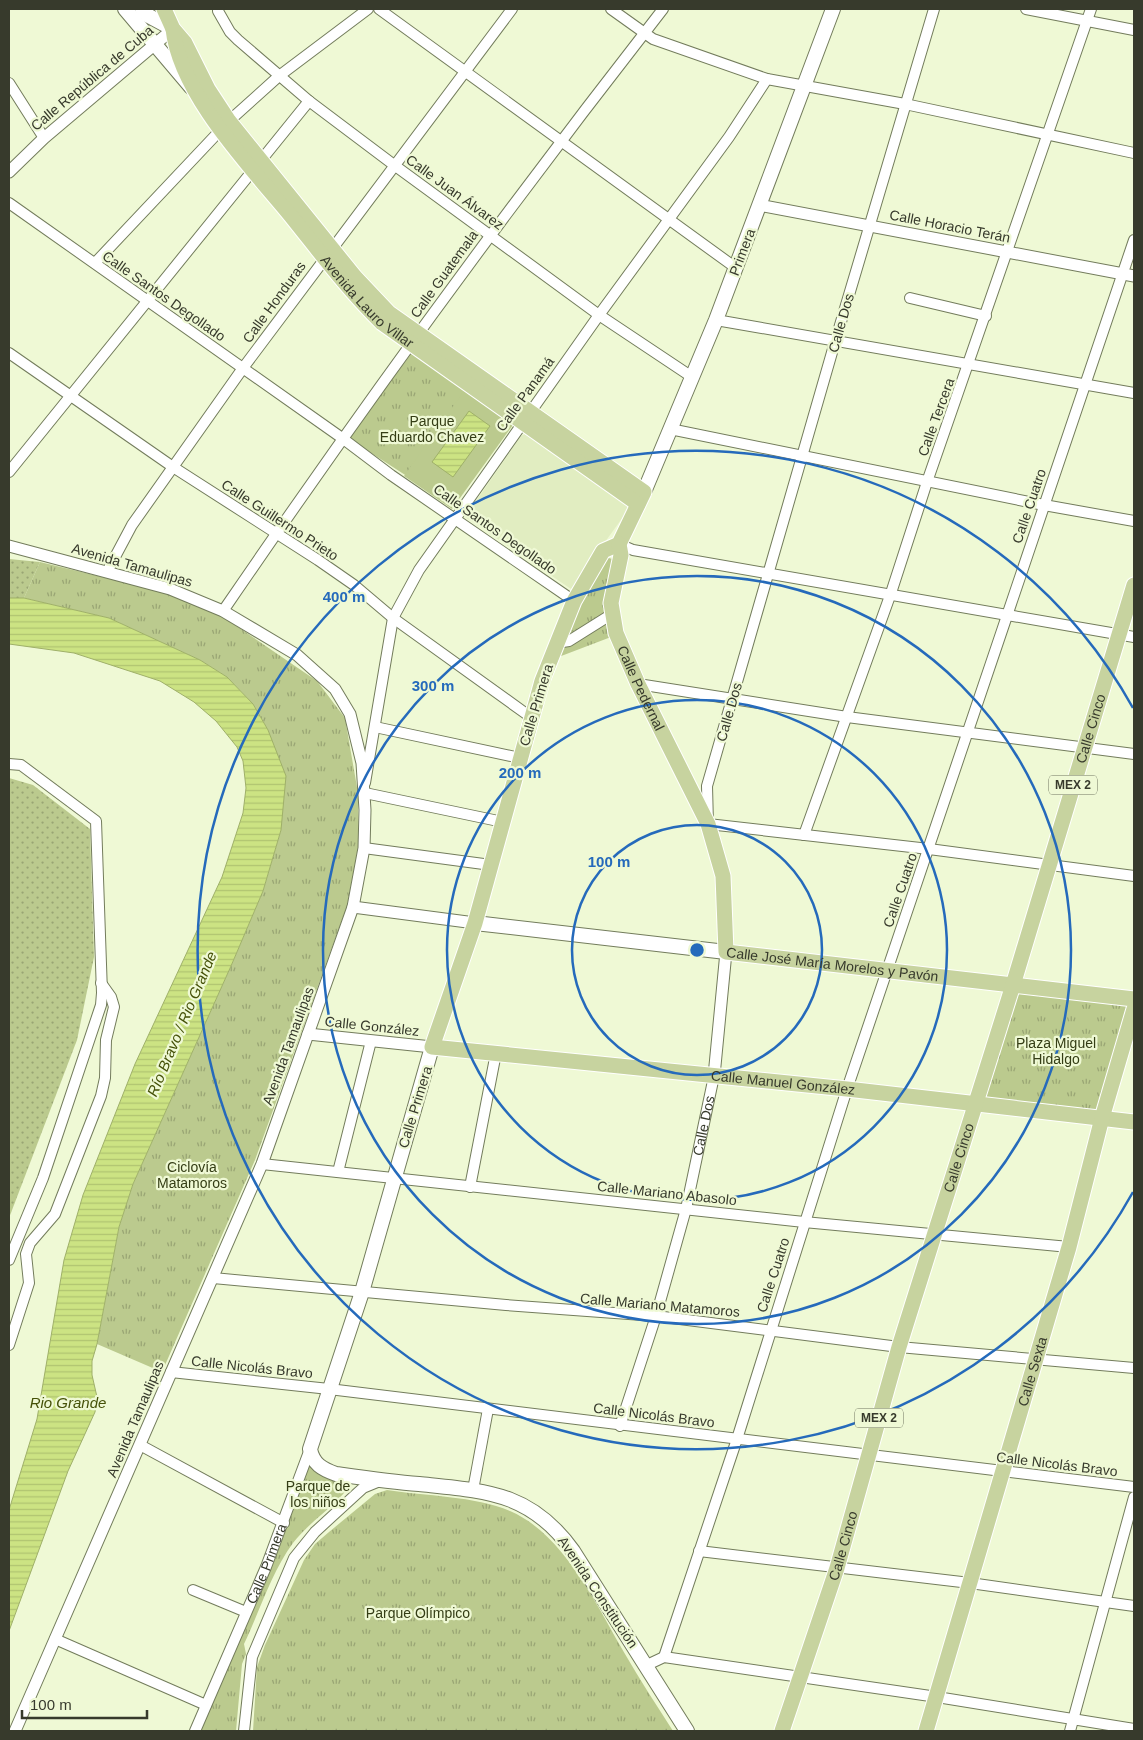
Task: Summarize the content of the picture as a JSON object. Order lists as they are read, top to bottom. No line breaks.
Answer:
{"streets":{"main road":["Primera","Avenida Lauro Villar","Calle Dos","Calle Pedernal","Calle Primera","Calle Cinco","MEX 2","Calle José María Morelos y Pavón","Calle Manuel González","Calle Sexta","Avenida Constitución"],"street":["Calle República de Cuba","Calle Juan Álvarez","Calle Horacio Terán","Calle Guatemala","Calle Santos Degollado","Calle Honduras","Calle Panamá","Calle Tercera","Calle Cuatro","Calle Guillermo Prieto","Avenida Tamaulipas","Calle González","Calle Mariano Abasolo","Calle Mariano Matamoros","Calle Nicolás Bravo"]},"crossings":[["Calle República de Cuba","Avenida Lauro Villar"],["Calle Juan Álvarez","Primera"],["Calle Juan Álvarez","Calle Guatemala"],["Calle Juan Álvarez","Calle Honduras"],["Calle Juan Álvarez","Calle Panamá"],["Calle Horacio Terán","Primera"],["Calle Horacio Terán","Calle Dos"],["Calle Horacio Terán","Calle Tercera"],["Calle Horacio Terán","Calle Cuatro"],["Primera","Avenida Lauro Villar"],["Calle Guatemala","Calle Santos Degollado"],["Calle Guatemala","Avenida Lauro Villar"],["Calle Guatemala","Calle Guillermo Prieto"],["Calle Guatemala","Avenida Tamaulipas"],["Calle Santos Degollado","Calle Honduras"],["Calle Santos Degollado","Calle Panamá"],["Calle Santos Degollado","Calle Primera"],["Avenida Lauro Villar","Calle Honduras"],["Avenida Lauro Villar","Calle Panamá"],["Calle Honduras","Calle Guillermo Prieto"],["Calle Honduras","Avenida Tamaulipas"],["Calle Dos","Calle Pedernal"],["Calle Dos","Calle José María Morelos y Pavón"],["Calle Dos","Calle Manuel González"],["Calle Dos","Calle Mariano Abasolo"],["Calle Dos","Calle Mariano Matamoros"],["Calle Dos","Calle Nicolás Bravo"],["Calle Panamá","Calle Guillermo Prieto"],["Calle Panamá","Avenida Tamaulipas"],["Calle Cuatro","Calle José María Morelos y Pavón"],["Calle Cuatro","Calle Manuel González"],["Calle Cuatro","Calle Mariano Abasolo"],["Calle Cuatro","Calle Mariano Matamoros"],["Calle Cuatro","Calle Nicolás Bravo"],["Calle Guillermo Prieto","Calle Primera"],["Avenida Tamaulipas","Calle José María Morelos y Pavón"],["Avenida Tamaulipas","Calle González"],["Avenida Tamaulipas","Calle Mariano Abasolo"],["Avenida Tamaulipas","Calle Mariano Matamoros"],["Avenida Tamaulipas","Calle Nicolás Bravo"],["Calle Pedernal","Calle Primera"],["Calle Primera","Calle José María Morelos y Pavón"],["Calle Primera","Calle González"],["Calle Primera","Calle Manuel González"],["Calle Primera","Calle Mariano Abasolo"],["Calle Primera","Calle Mariano Matamoros"],["Calle Primera","Calle Nicolás Bravo"],["Calle Primera","Avenida Constitución"],["Calle Cinco","Calle José María Morelos y Pavón"],["Calle Cinco","Calle Manuel González"],["Calle Cinco","Calle Mariano Abasolo"],["Calle Cinco","Calle Mariano Matamoros"],["Calle Cinco","Calle Nicolás Bravo"],["Calle González","Calle Manuel González"],["Calle Manuel González","Calle Sexta"],["Calle Mariano Abasolo","Calle Sexta"],["Calle Mariano Matamoros","Calle Sexta"],["Calle Nicolás Bravo","Calle Sexta"]],"water":["Río Bravo / Rio Grande","Rio Grande"],"parks":["Parque Eduardo Chavez","Plaza Miguel Hidalgo","Ciclovía Matamoros","Parque de los niños","Parque Olímpico"],"scale_bar":"100 m","rings":["400 m","300 m","200 m","100 m"]}
